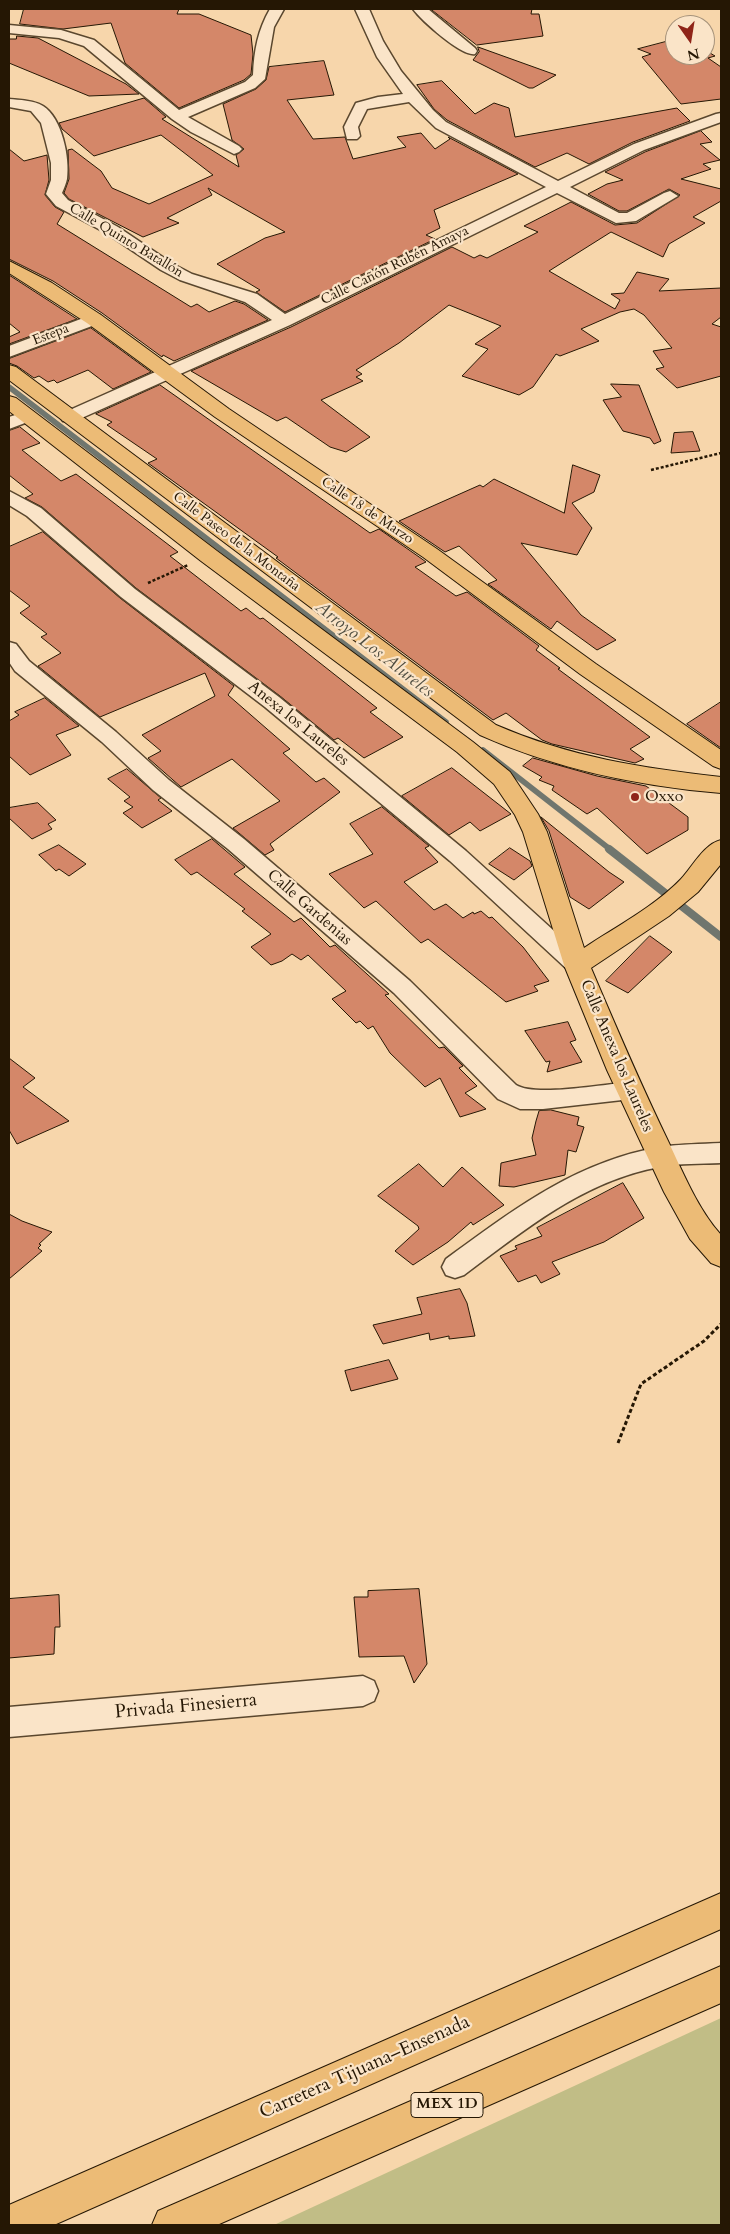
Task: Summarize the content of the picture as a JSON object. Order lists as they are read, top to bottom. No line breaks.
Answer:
{"streets":{"main road":["Calle 18 de Marzo","Calle Paseo de la Montaña","Calle Anexa los Laureles","Carretera Tijuana–Ensenada","MEX 1D"],"street":["Calle Quinto Batallón","Calle Cañón Rubén Amaya","Estepa","Anexa los Laureles","Calle Gardenias","Privada Finesierra"]},"crossings":[["Calle Quinto Batallón","Calle Cañón Rubén Amaya"],["Calle Cañón Rubén Amaya","Calle 18 de Marzo"],["Calle Cañón Rubén Amaya","Calle Paseo de la Montaña"],["Estepa","Calle 18 de Marzo"],["Calle Paseo de la Montaña","Anexa los Laureles"],["Calle Paseo de la Montaña","Calle Anexa los Laureles"],["Anexa los Laureles","Calle Anexa los Laureles"],["Calle Gardenias","Calle Anexa los Laureles"]],"water":["Arroyo Los Alureles"],"places":["Oxxo"],"north":"bottom"}
